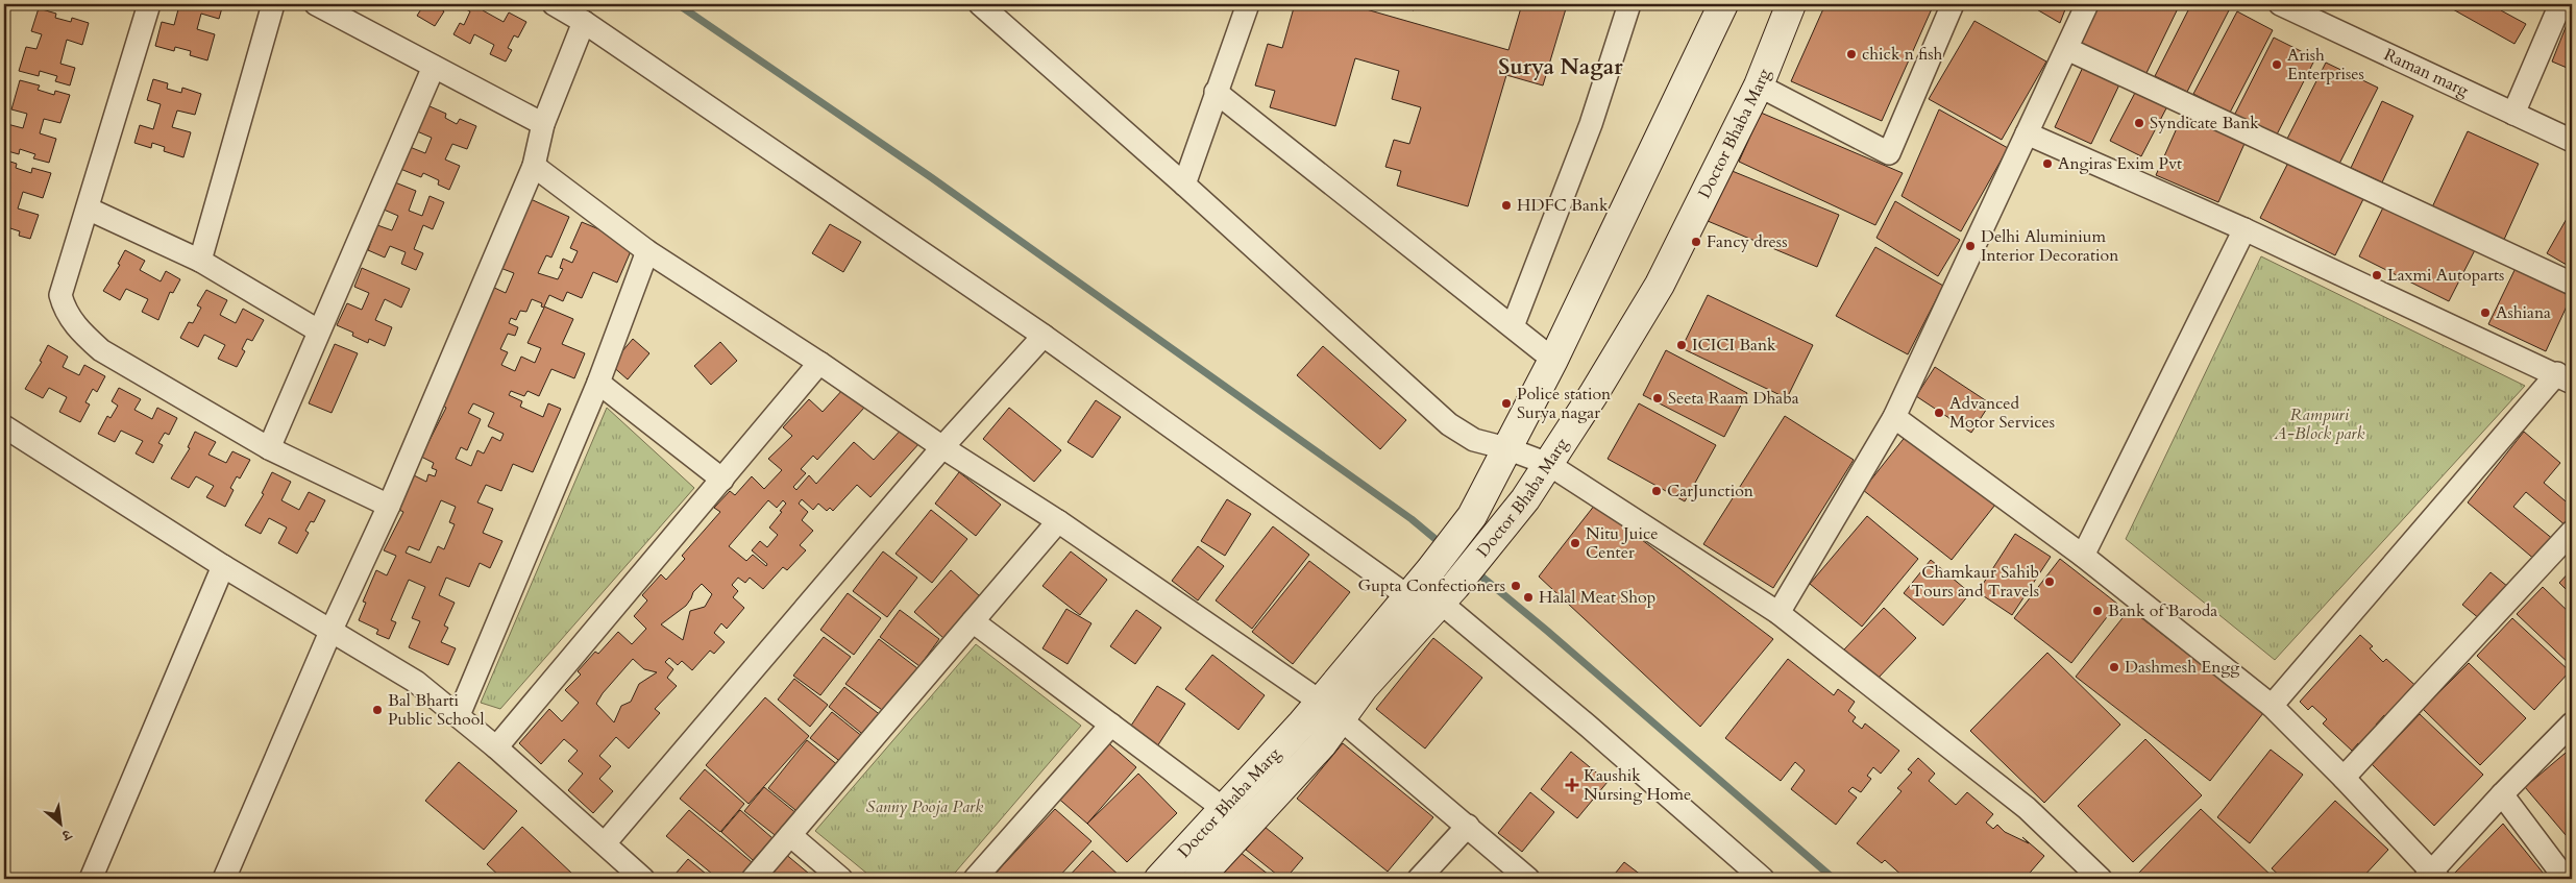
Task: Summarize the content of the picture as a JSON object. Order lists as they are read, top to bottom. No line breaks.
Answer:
{"streets":{"street":["Raman marg","Doctor Bhaba Marg"]},"districts":["Surya Nagar"],"parks":["Rampuri A-Block park","Sanny Pooja Park"],"places":{"other":["chick n fish","Arish Enterprises","Syndicate Bank","Angiras Exim Pvt","HDFC Bank","Fancy dress","Delhi Aluminium Interior Decoration","Laxmi Autoparts","Ashiana","ICICI Bank","Seeta Raam Dhaba","Police station Surya nagar","Advanced Motor Services","CarJunction","Nitu Juice Center","Chamkaur Sahib Tours and Travels","Gupta Confectioners","Halal Meat Shop","Bank of Baroda","Dashmesh Engg","Bal Bharti Public School"],"health":["Kaushik Nursing Home"]},"north":"bottom right"}
